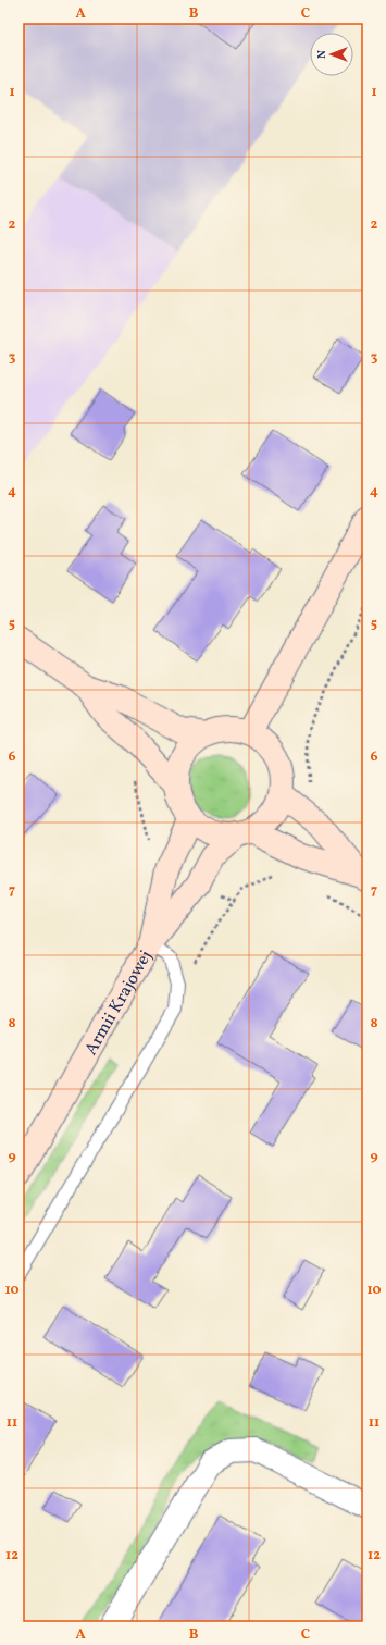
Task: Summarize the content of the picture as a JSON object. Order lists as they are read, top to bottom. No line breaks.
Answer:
{"streets":{"street":["Armii Krajowej"]},"north":"left","grid":{"columns":["A","B","C"],"rows":["1","2","3","4","5","6","7","8","9","10","11","12"]}}
